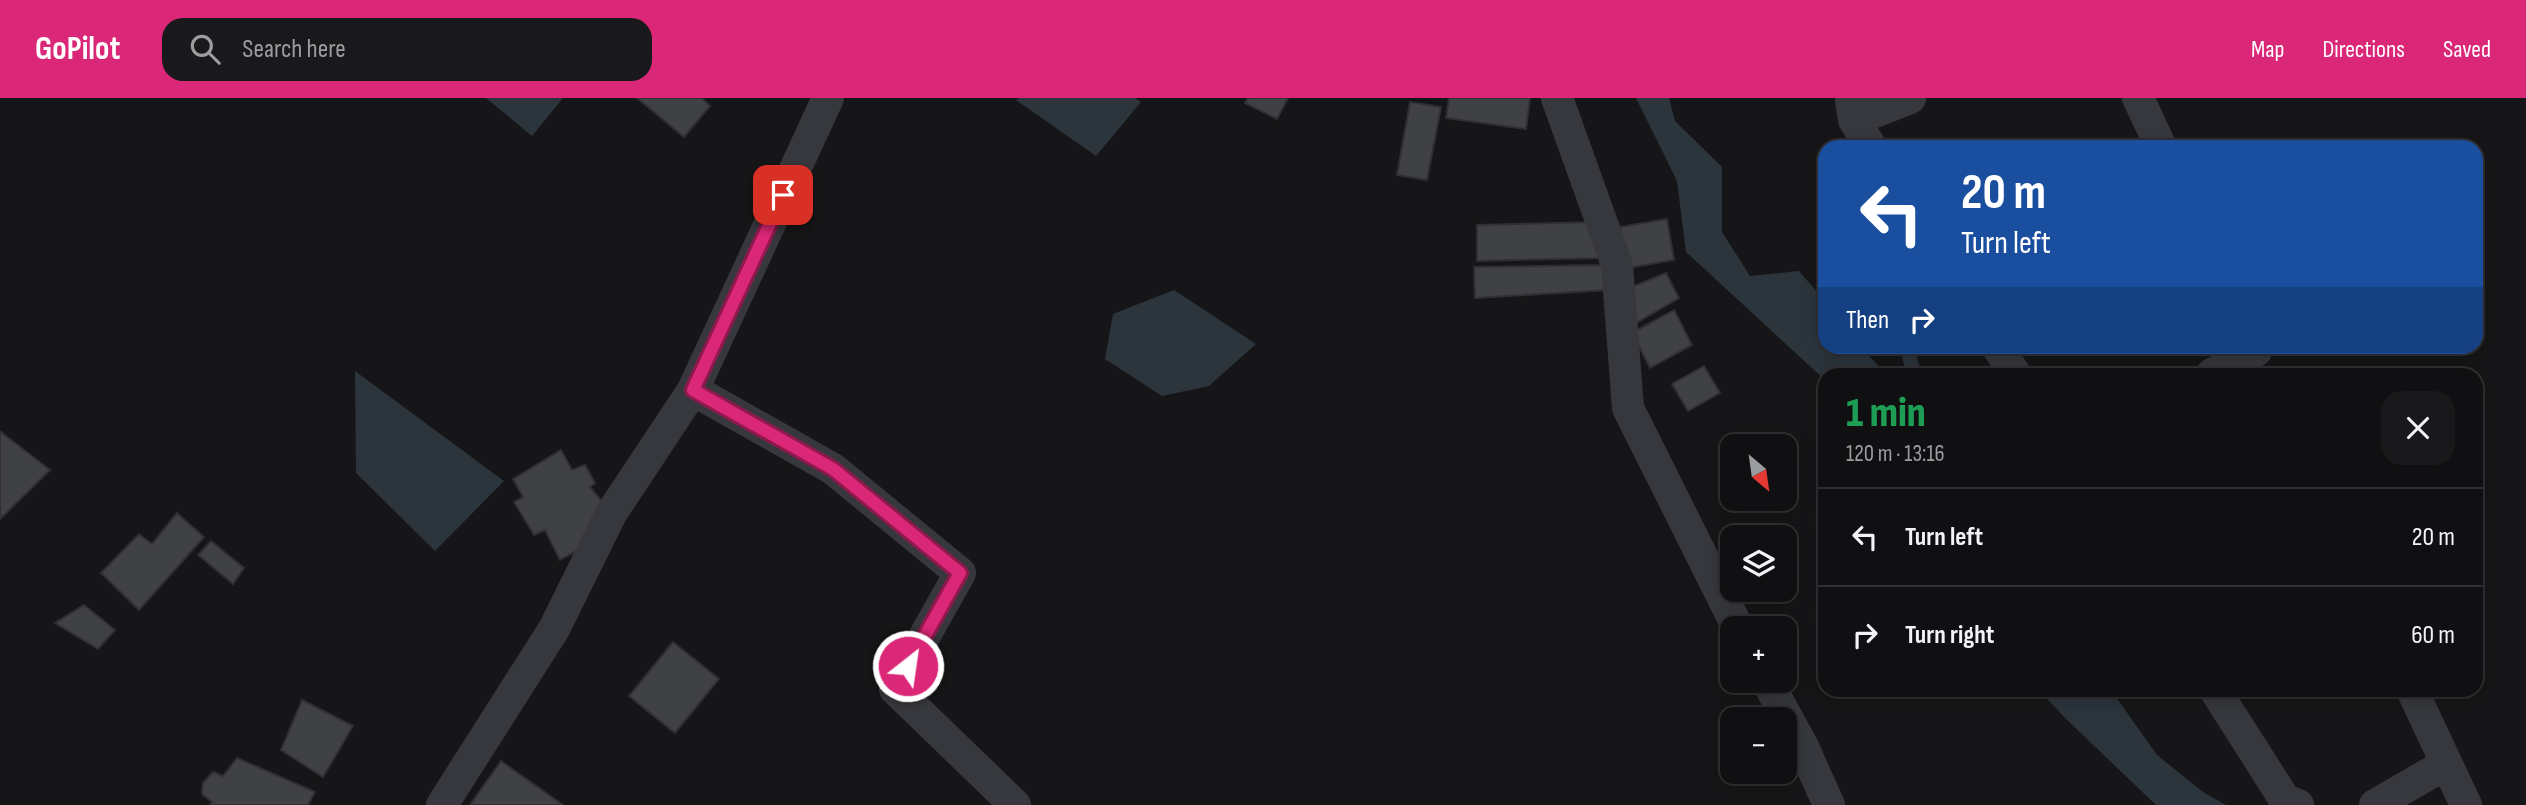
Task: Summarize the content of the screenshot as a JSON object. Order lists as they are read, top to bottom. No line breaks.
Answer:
{"north":"bottom right","page":{"header":"GoPilot","search":"Search here","nav":["Map","Directions","Saved"],"turn":["20 m","Turn left"],"then":"Then","heading":["1 min","120 m · 13:16"],"map_buttons":["+","−"],"list":[{"name":"Turn left","value":"20 m"},{"name":"Turn right","value":"60 m"}]}}
